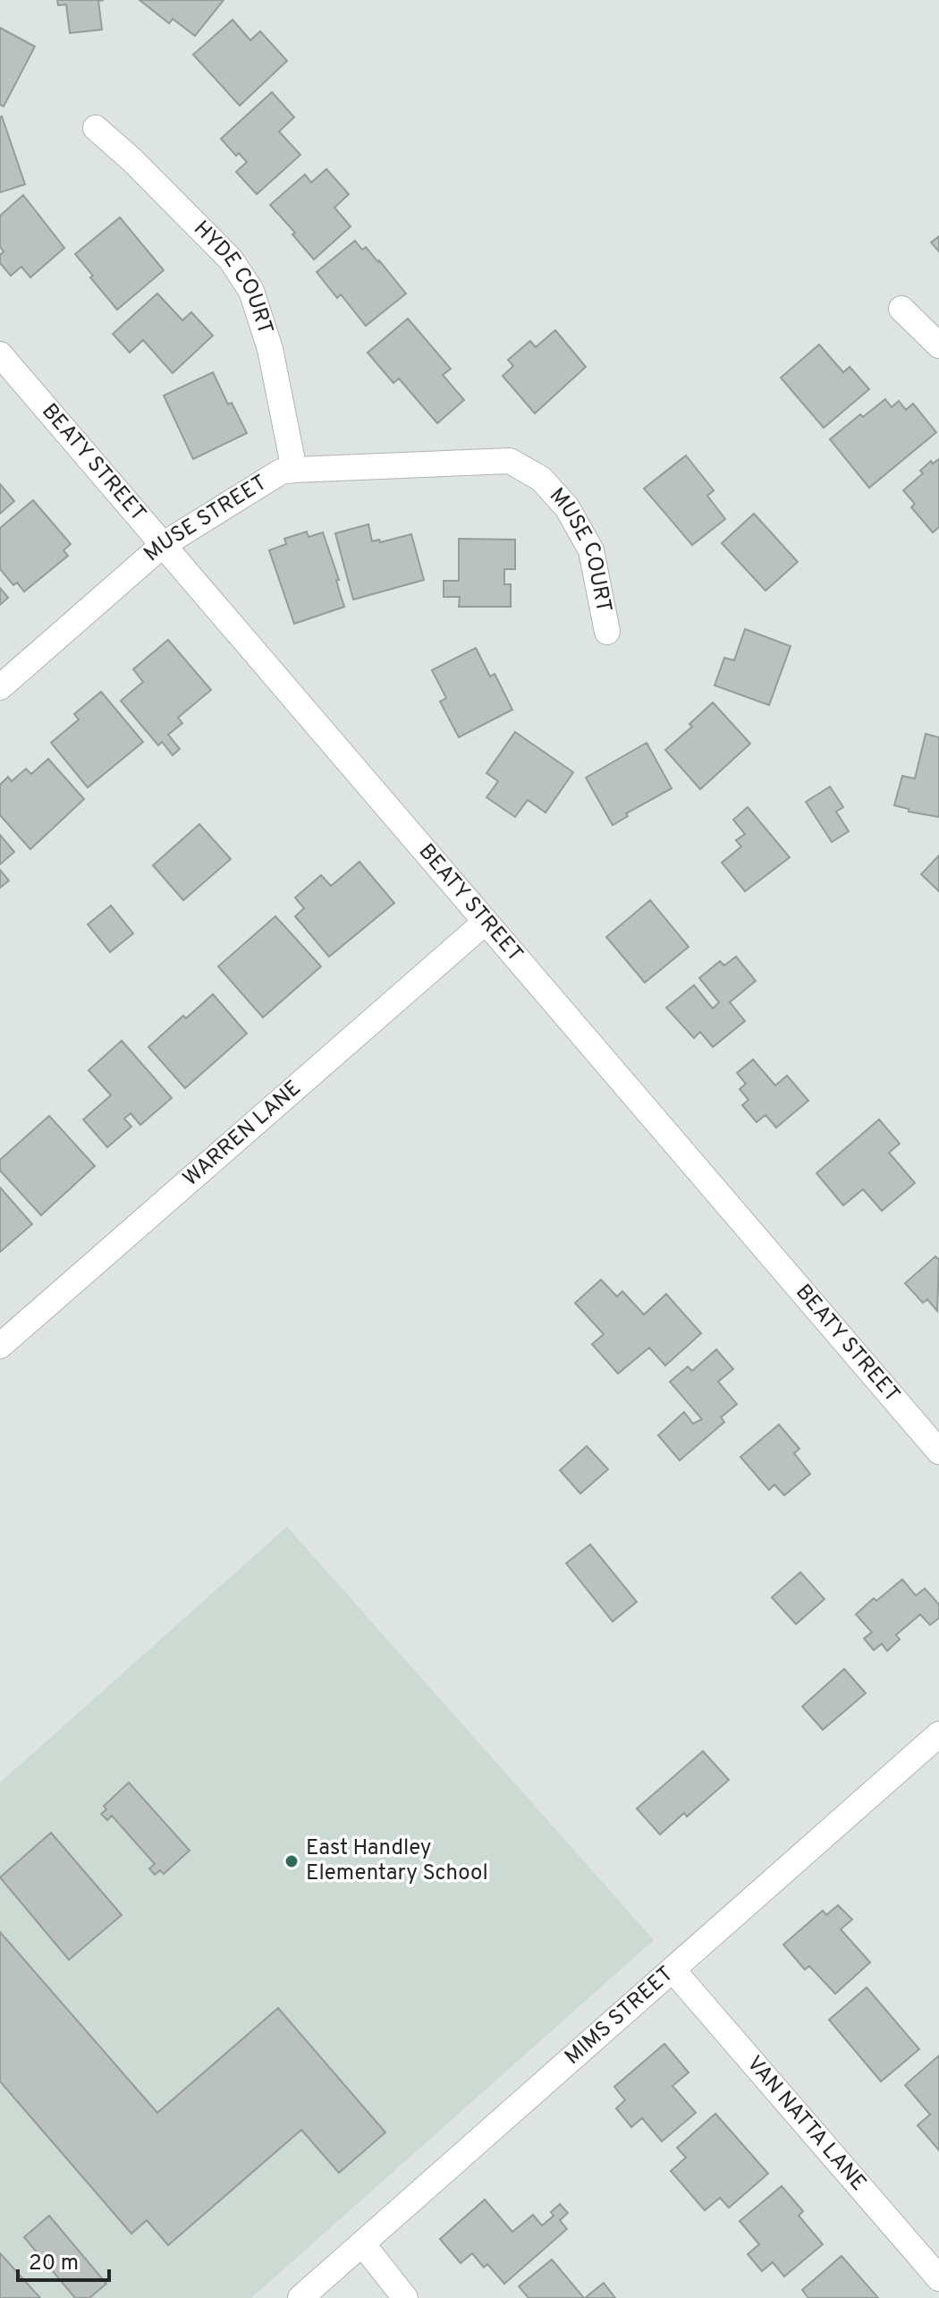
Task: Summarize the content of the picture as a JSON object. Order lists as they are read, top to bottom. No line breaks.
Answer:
{"streets":{"street":["HYDE COURT","BEATY STREET","MUSE STREET","MUSE COURT","WARREN LANE","MIMS STREET","VAN NATTA LANE"]},"crossings":[["HYDE COURT","MUSE STREET"],["BEATY STREET","MUSE STREET"],["BEATY STREET","WARREN LANE"],["MUSE STREET","MUSE COURT"],["MIMS STREET","VAN NATTA LANE"]],"places":["East Handley Elementary School"],"scale_bar":"20 m"}
